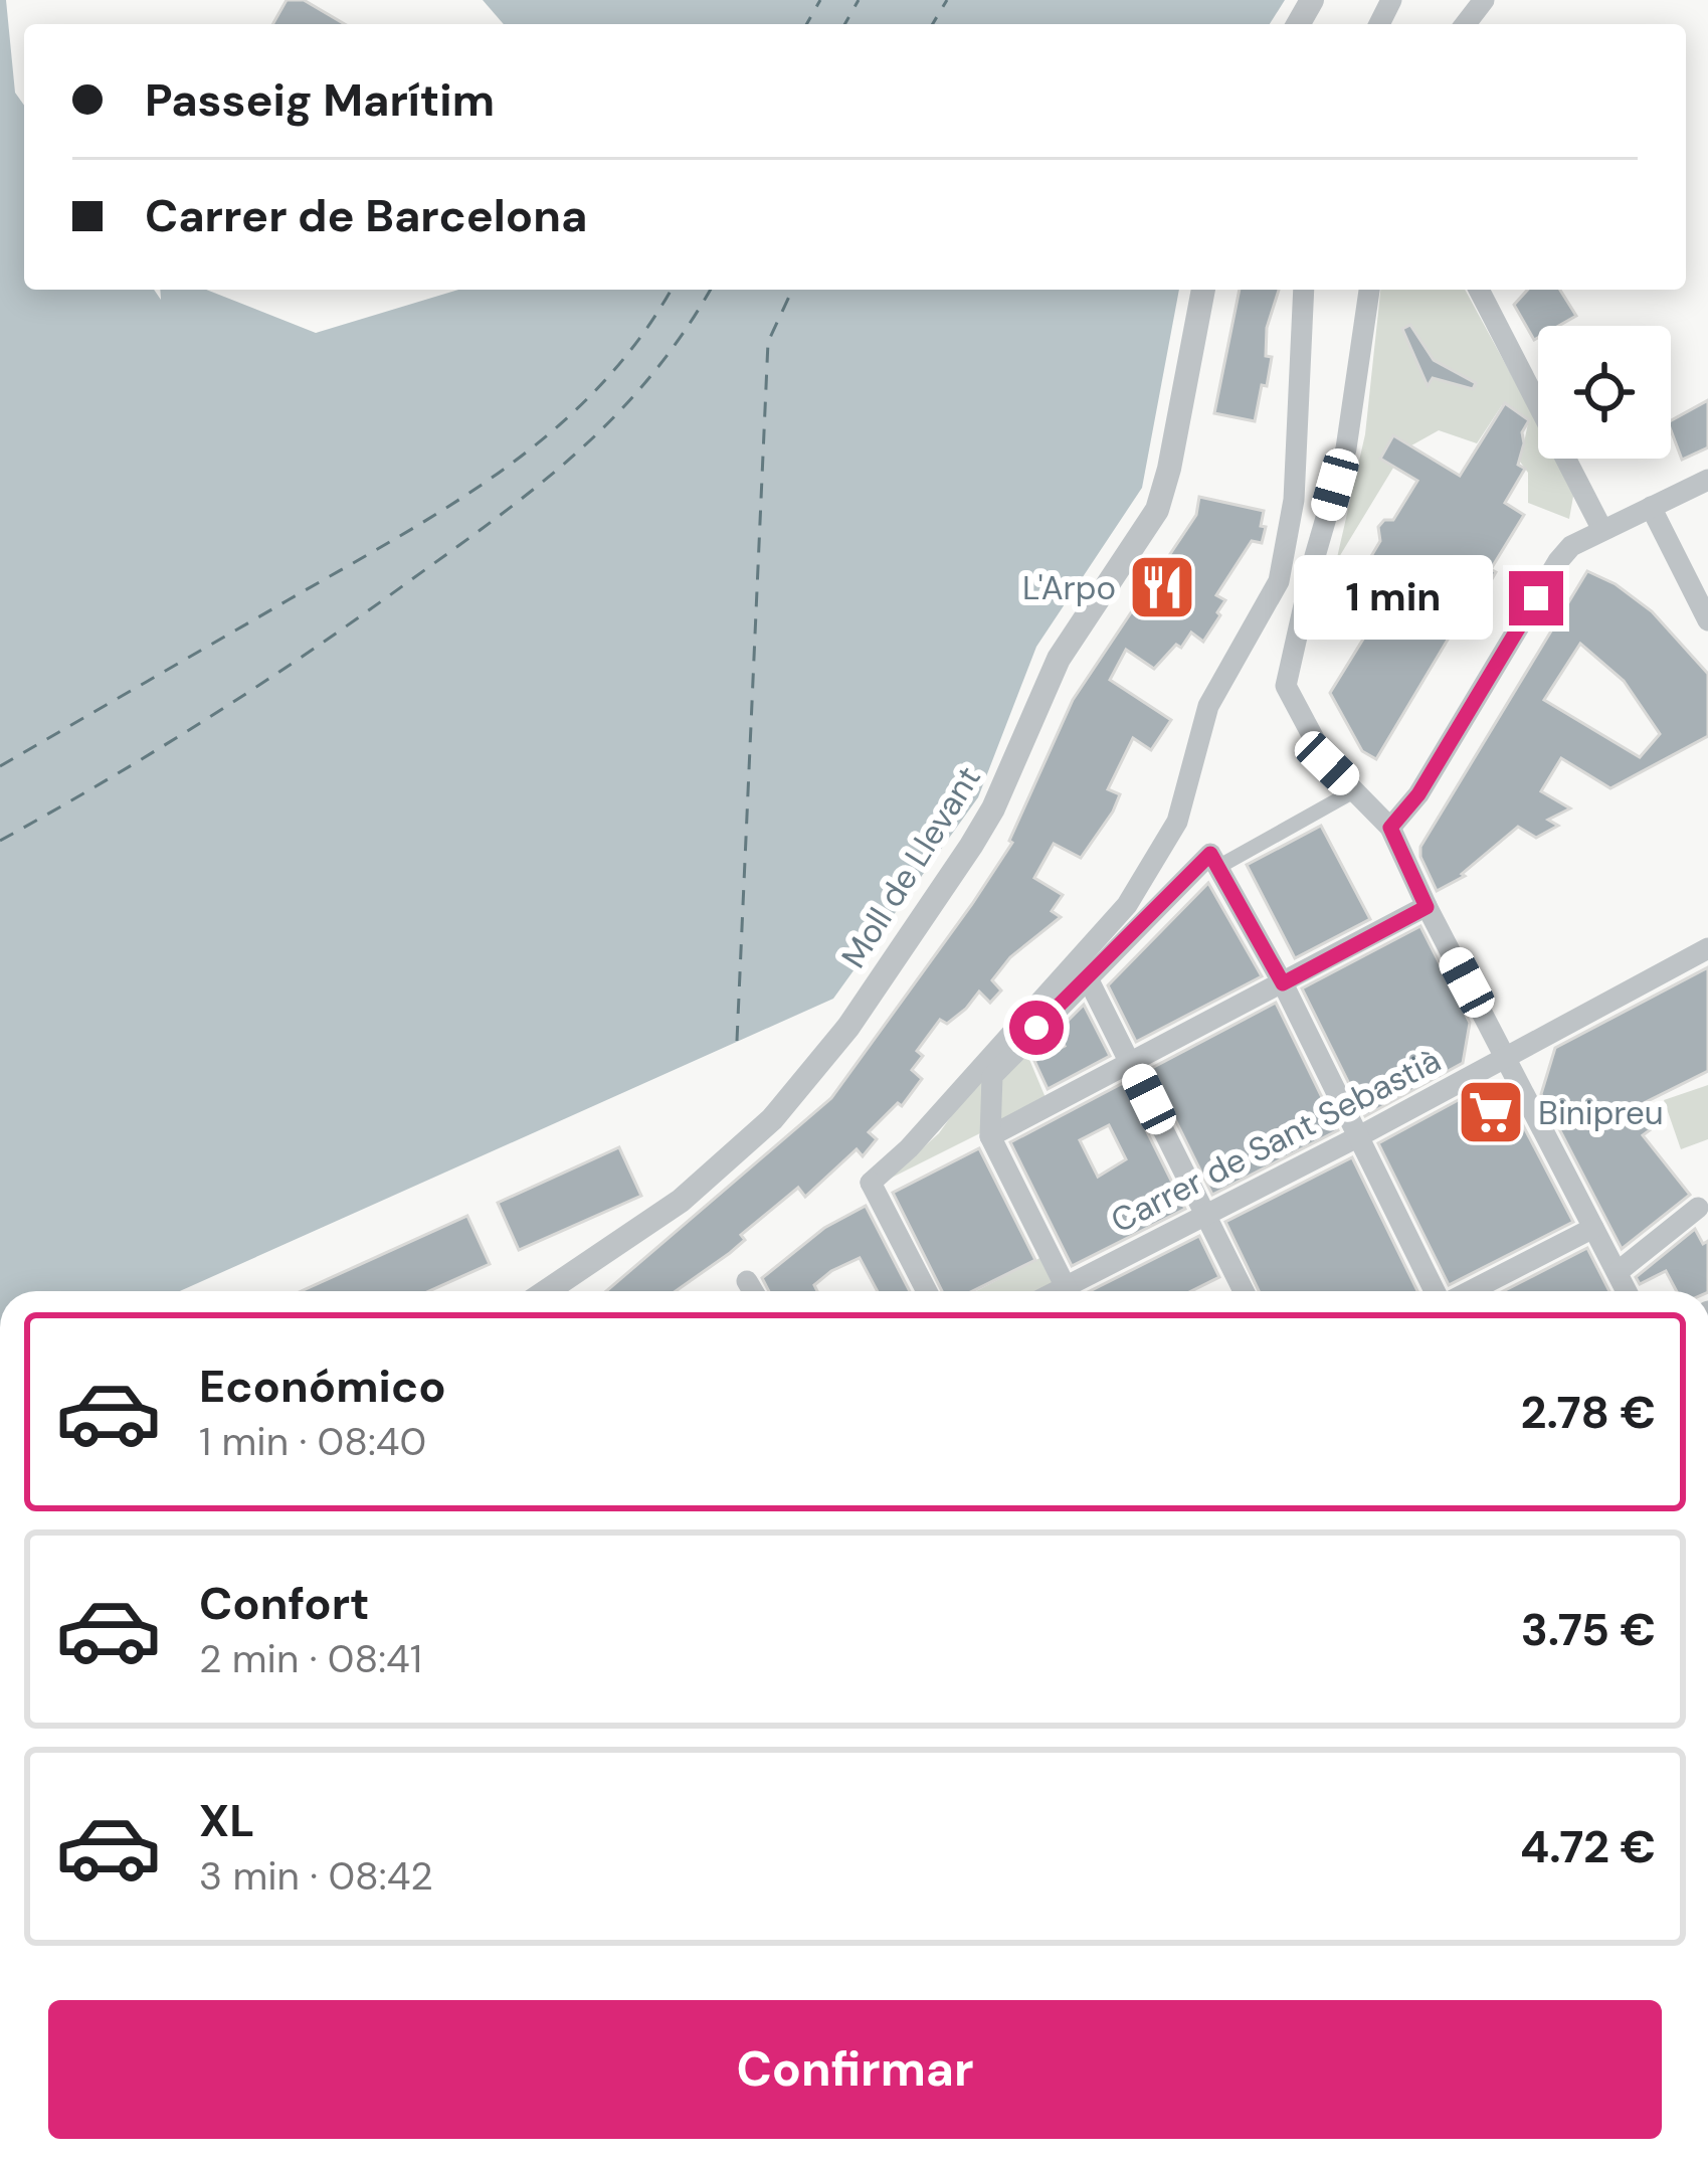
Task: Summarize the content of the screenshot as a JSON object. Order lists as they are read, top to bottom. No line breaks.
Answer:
{"streets":{"street":["Moll de Llevant","Carrer de Sant Sebastià"]},"places":{"restaurant":["L'Arpo"],"supermarket":["Binipreu"]},"page":{"banner":["Passeig Marítim","Carrer de Barcelona"],"bubble":"1 min","list":[{"name":"Económico","note":"1 min · 08:40","value":"2.78 €"},{"name":"Confort","note":"2 min · 08:41","value":"3.75 €"},{"name":"XL","note":"3 min · 08:42","value":"4.72 €"}],"buttons":"Confirmar"}}
